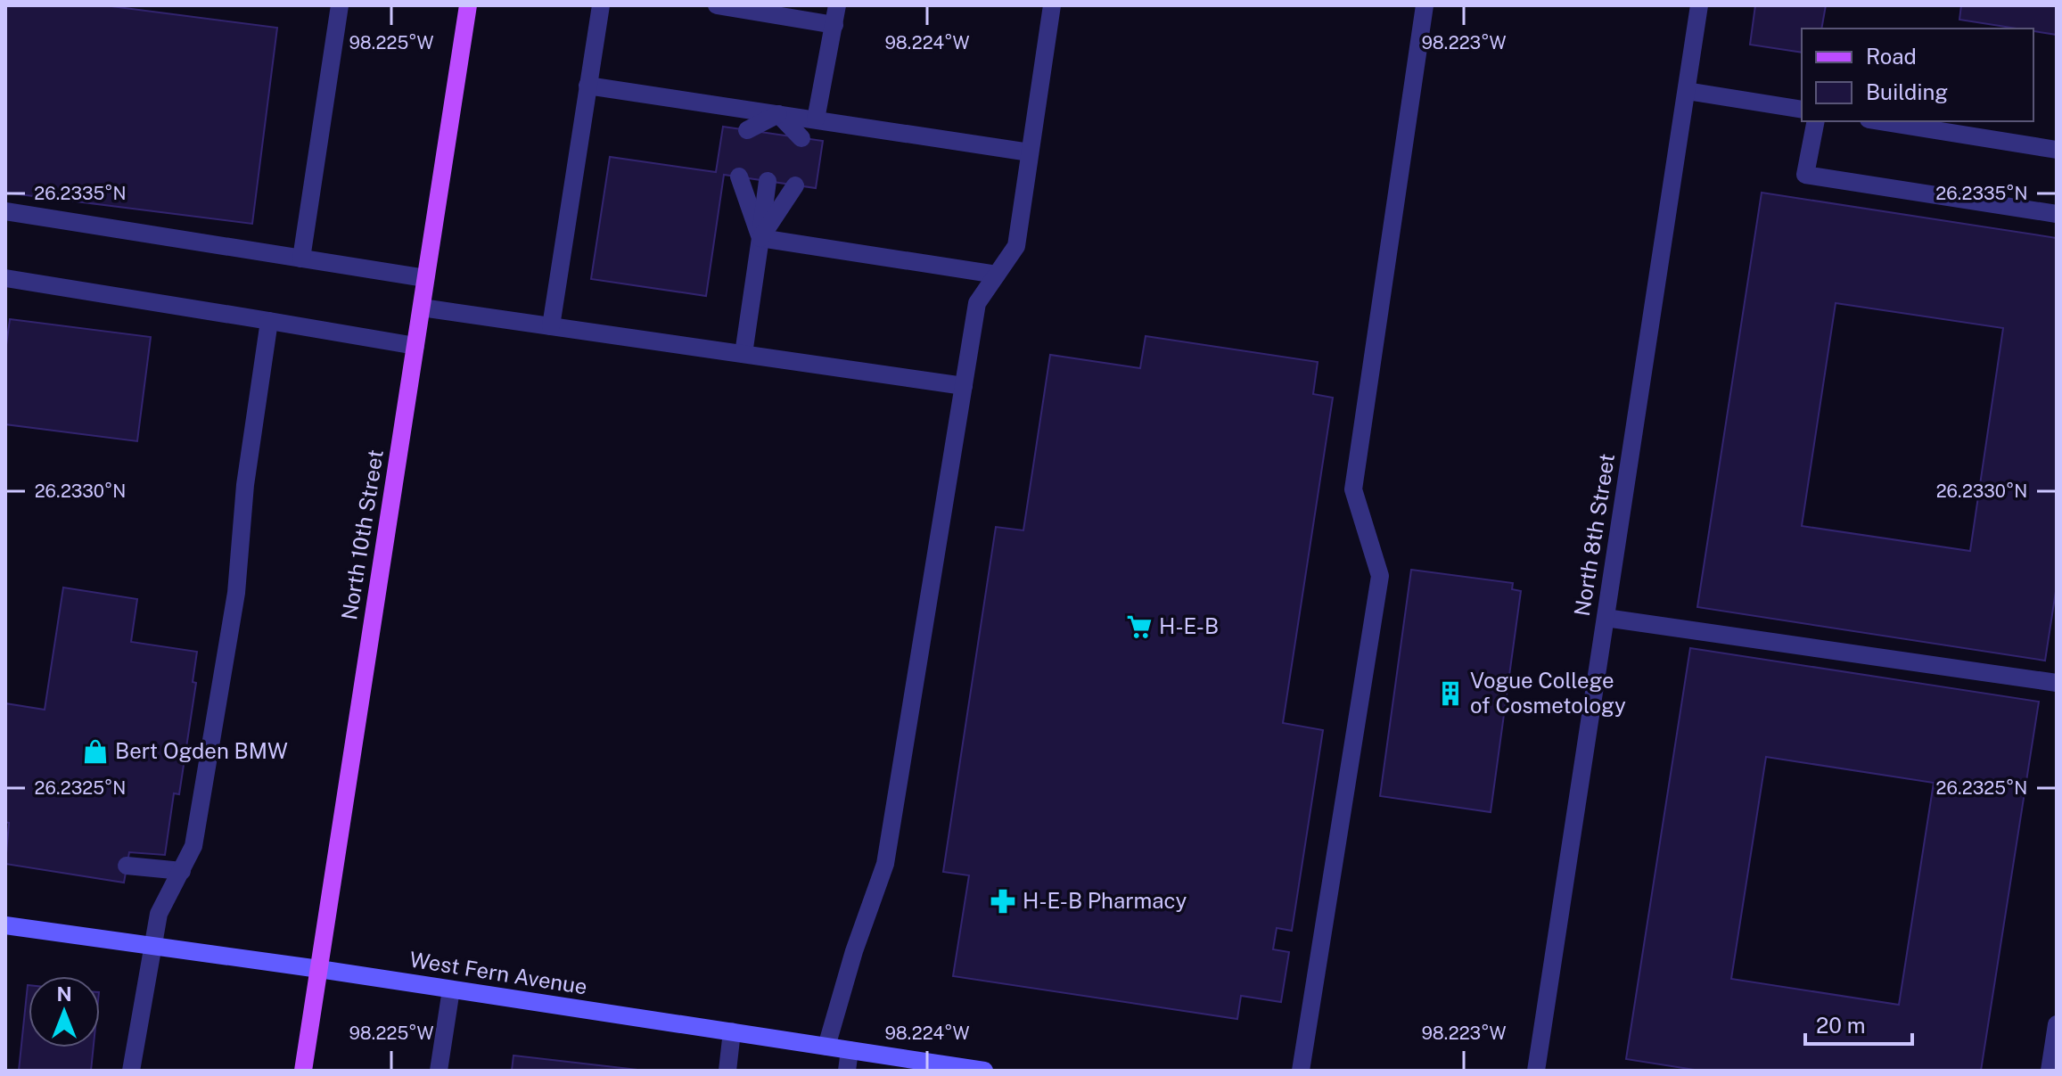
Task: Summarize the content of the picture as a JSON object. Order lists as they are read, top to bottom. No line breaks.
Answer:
{"streets":{"main road":["North 10th Street"],"street":["North 8th Street","West Fern Avenue"]},"crossings":[["North 10th Street","West Fern Avenue"]],"places":{"supermarket":["H-E-B"],"building":["Vogue College of Cosmetology"],"shop":["Bert Ogden BMW"],"pharmacy":["H-E-B Pharmacy"]},"legend":["Road","Building"],"scale_bar":"20 m","north":"top","coordinates":["98.225°W","98.224°W","98.223°W","26.2335°N","26.2330°N","26.2325°N"]}
